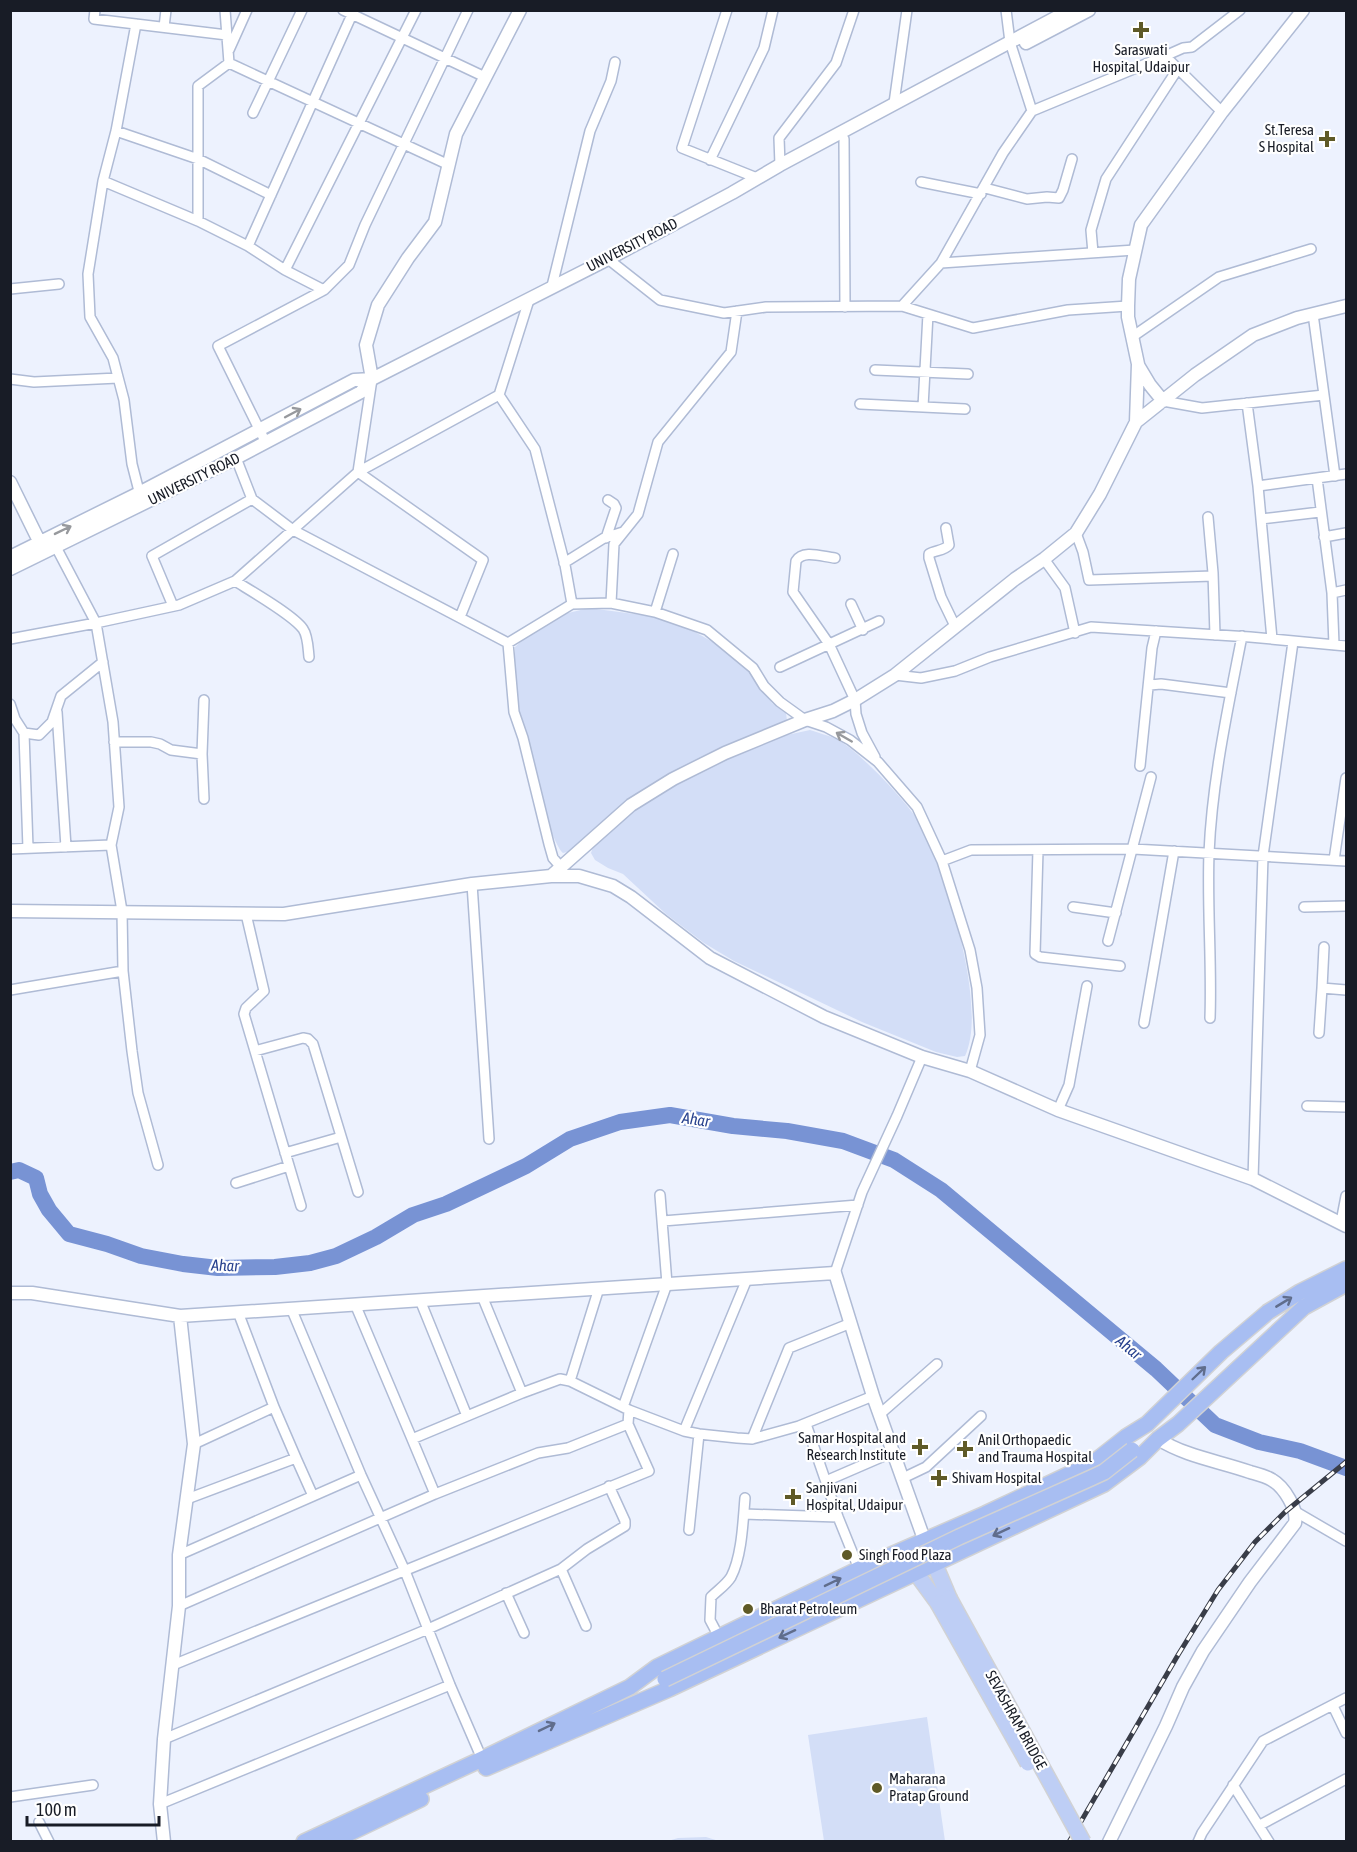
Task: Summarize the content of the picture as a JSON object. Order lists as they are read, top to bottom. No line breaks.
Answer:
{"streets":{"main road":["SEVASHRAM BRIDGE"],"street":["UNIVERSITY ROAD"]},"water":["Ahar"],"places":{"health":["Saraswati Hospital, Udaipur","St.Teresa S Hospital","Samar Hospital and Research Institute","Anil Orthopaedic and Trauma Hospital","Shivam Hospital","Sanjivani Hospital, Udaipur"],"other":["Singh Food Plaza","Bharat Petroleum","Maharana Pratap Ground"]},"scale_bar":"100 m"}
